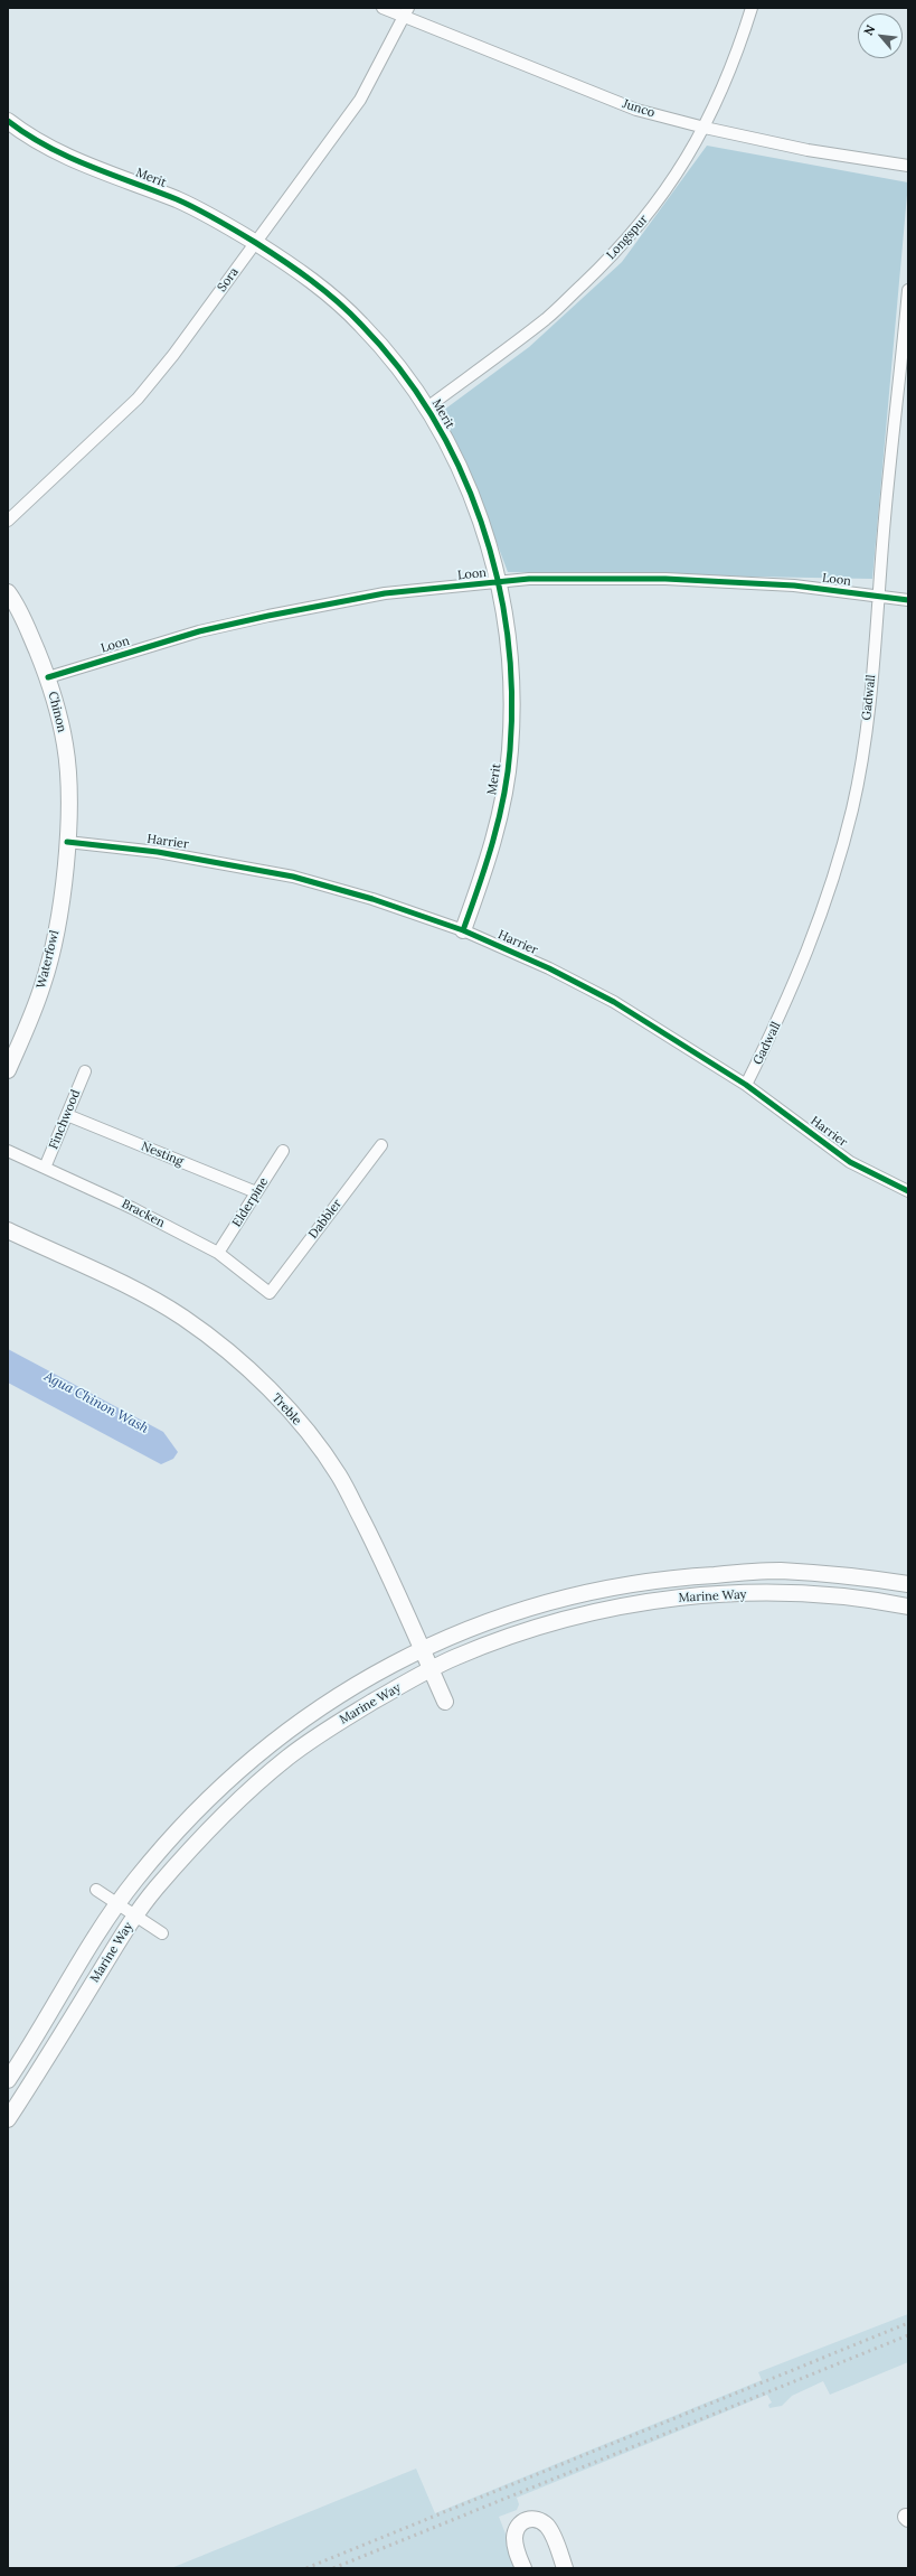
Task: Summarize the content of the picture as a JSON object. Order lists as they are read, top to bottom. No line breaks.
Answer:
{"streets":{"street":["Junco","Merit","Longspur","Sora","Loon","Gadwall","Chinon","Harrier","Waterfowl","Finchwood","Nesting","Elderpine","Bracken","Dabbler","Treble","Marine Way"]},"crossings":[["Junco","Longspur"],["Junco","Sora"],["Merit","Longspur"],["Merit","Sora"],["Merit","Loon"],["Merit","Harrier"],["Loon","Gadwall"],["Loon","Chinon"],["Gadwall","Harrier"],["Chinon","Harrier"],["Chinon","Waterfowl"],["Harrier","Waterfowl"],["Finchwood","Nesting"],["Finchwood","Bracken"],["Nesting","Elderpine"],["Elderpine","Bracken"],["Bracken","Dabbler"],["Treble","Marine Way"]],"water":["Agua Chinon Wash"],"north":"top left"}
